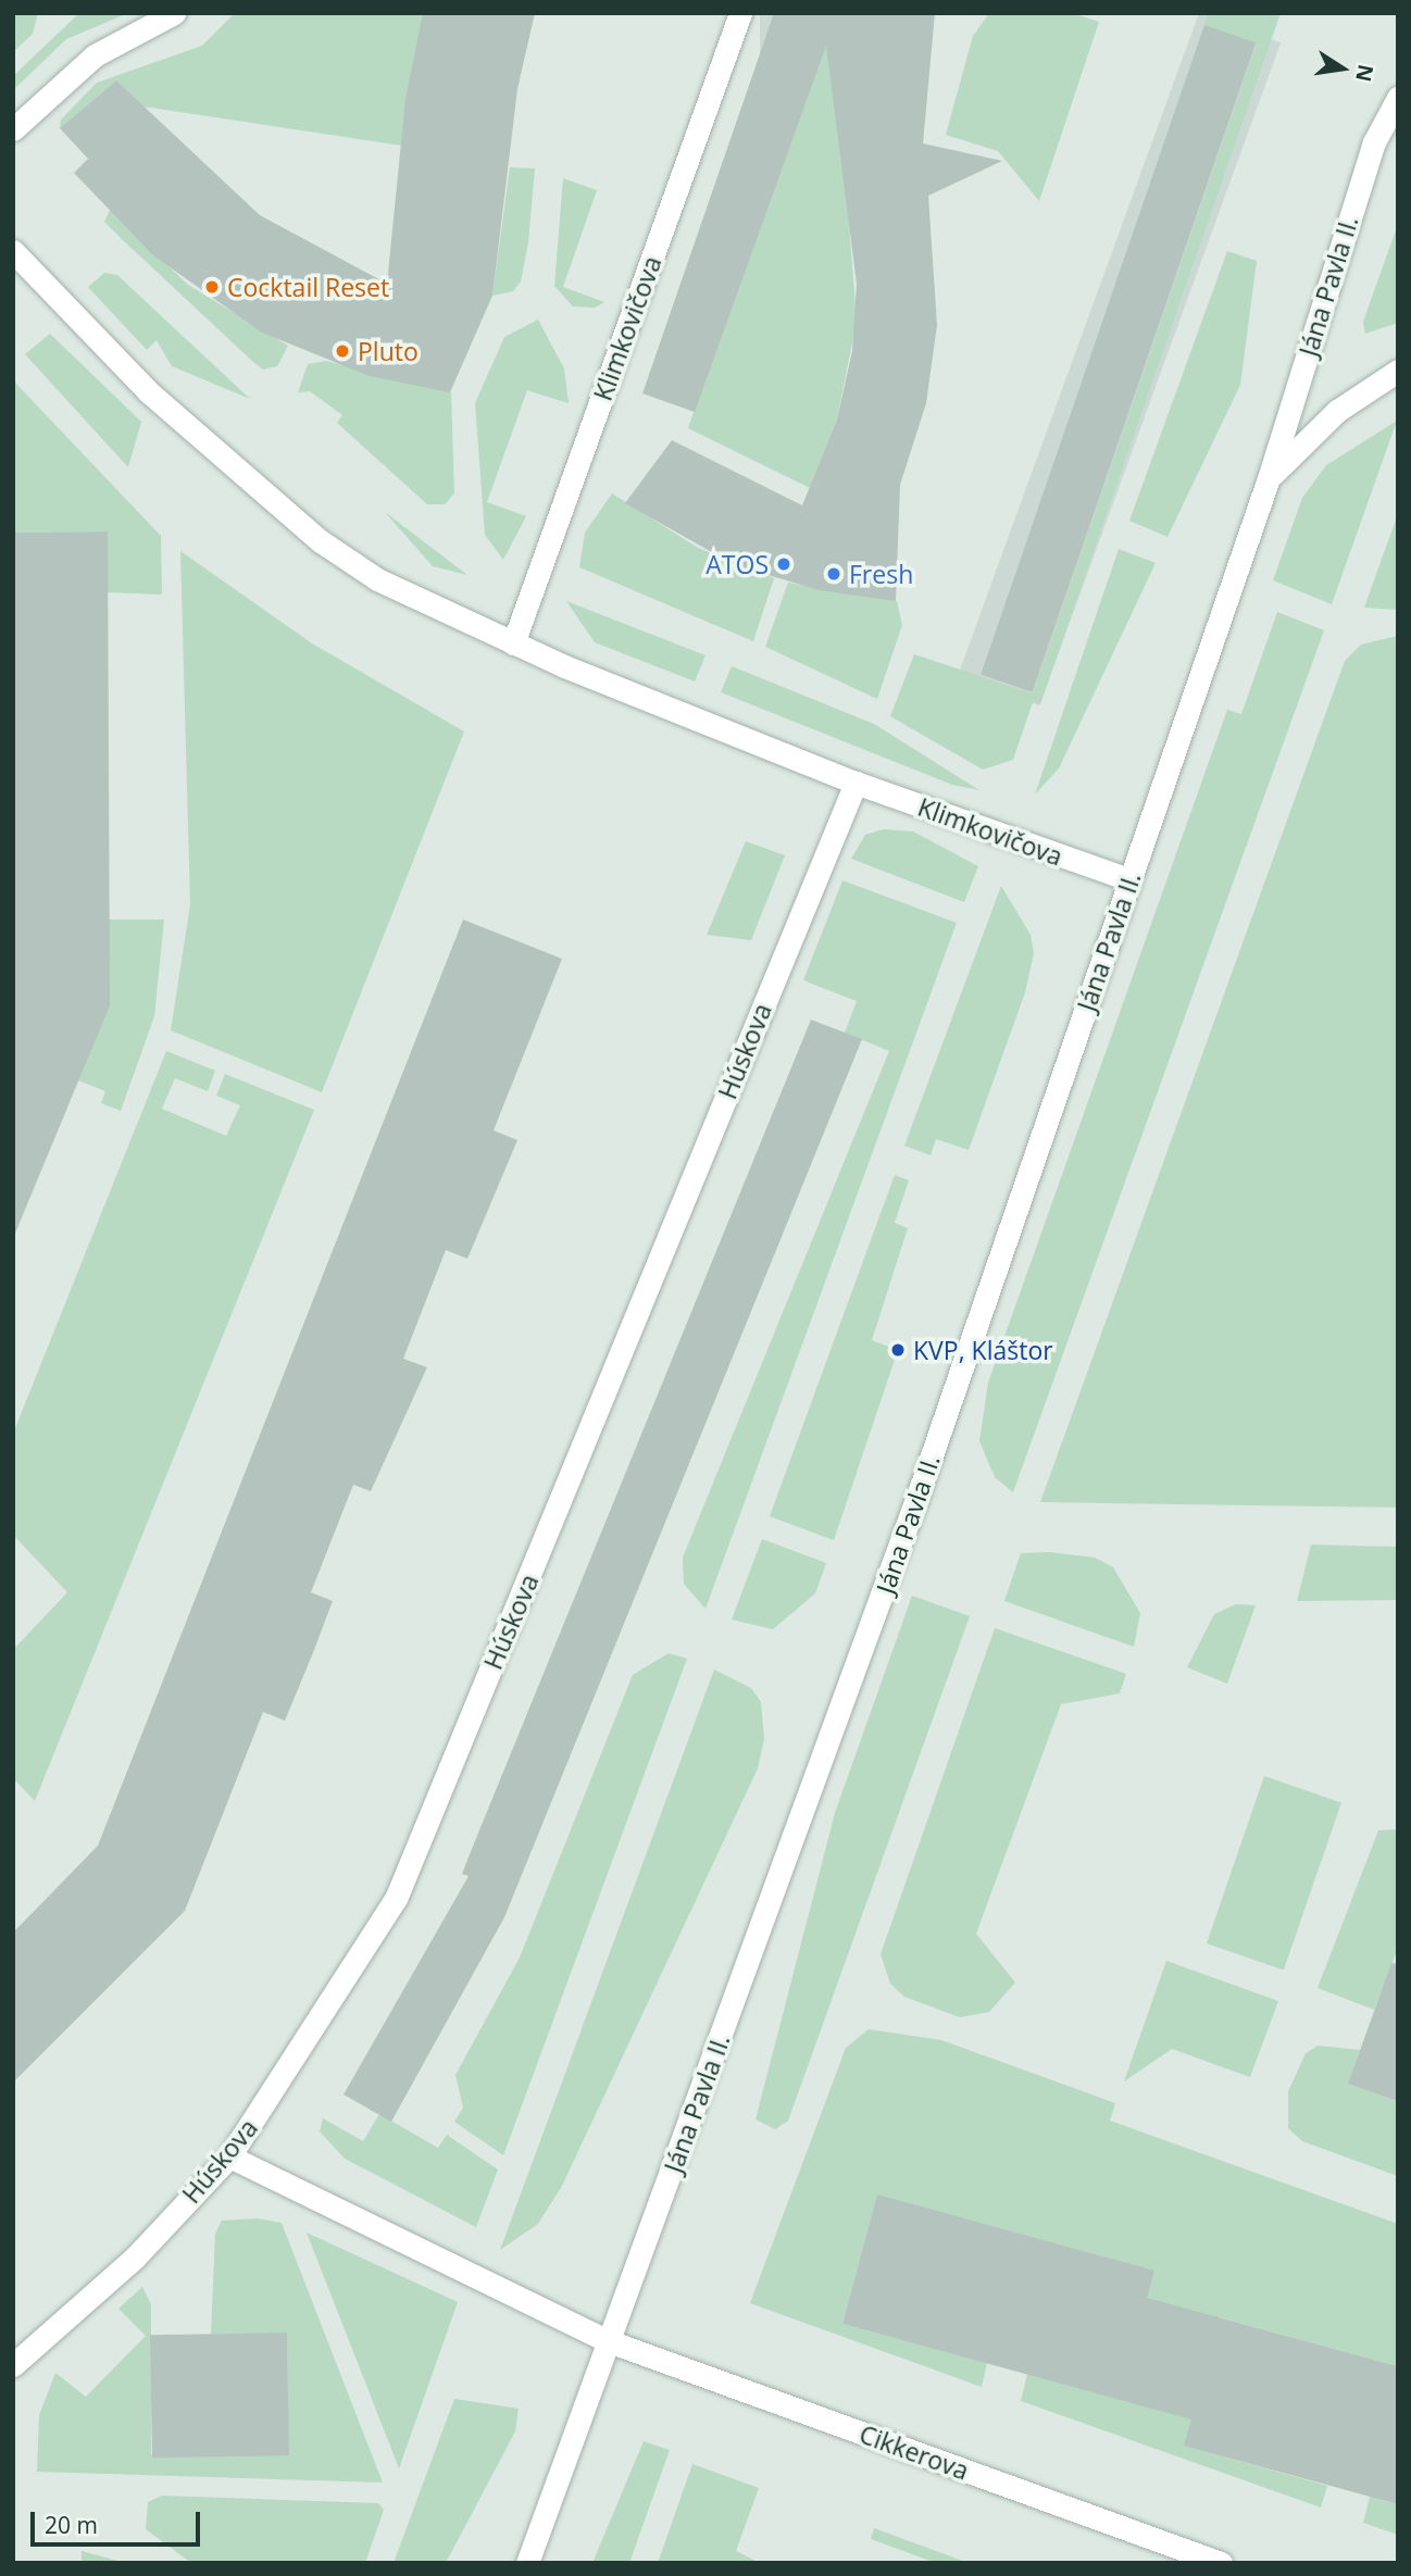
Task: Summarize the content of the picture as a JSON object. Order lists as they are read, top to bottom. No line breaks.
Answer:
{"streets":{"street":["Jána Pavla II.","Klimkovičova","Húskova","Cikkerova"]},"crossings":[["Jána Pavla II.","Klimkovičova"],["Jána Pavla II.","Cikkerova"],["Klimkovičova","Húskova"],["Húskova","Cikkerova"]],"places":["Cocktail Reset","Pluto","ATOS","Fresh","KVP, Kláštor"],"scale_bar":"20 m","north":"right"}
